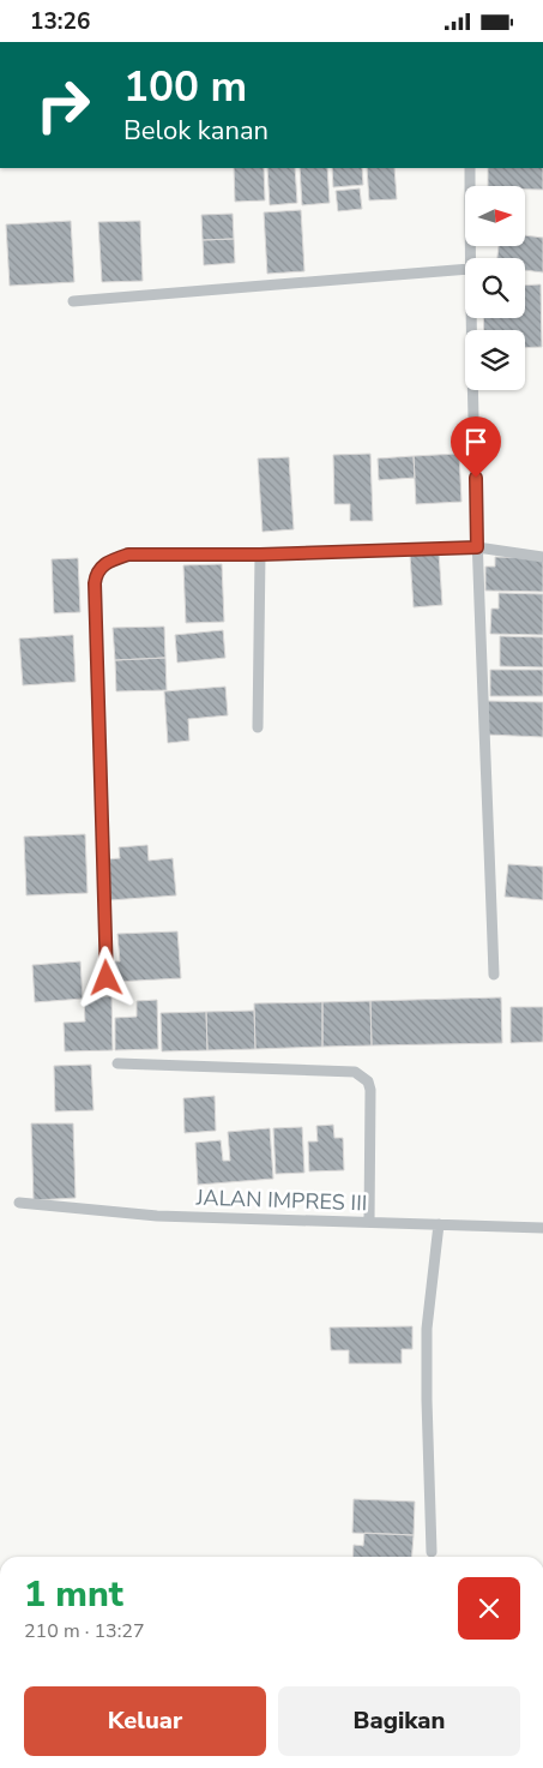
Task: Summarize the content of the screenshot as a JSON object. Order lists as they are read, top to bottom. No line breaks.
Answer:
{"streets":{"street":["JALAN IMPRES III"]},"north":"right","page":{"status":"13:26","turn":["100 m","Belok kanan"],"heading":["1 mnt","210 m · 13:27"],"buttons":["Keluar","Bagikan"]}}
